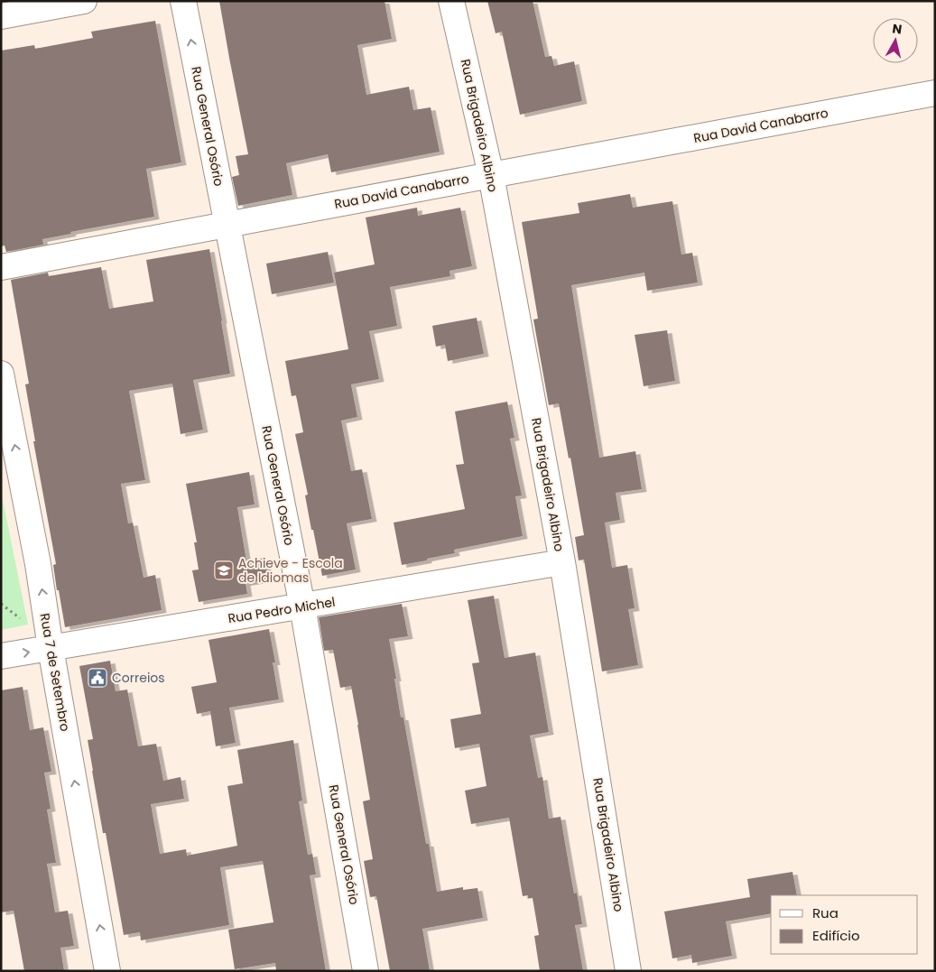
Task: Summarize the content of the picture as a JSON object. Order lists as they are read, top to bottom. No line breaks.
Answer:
{"streets":{"street":["Rua Brigadeiro Albino","Rua David Canabarro","Rua General Osório","Rua Pedro Michel","Rua 7 de Setembro"]},"crossings":[["Rua Brigadeiro Albino","Rua David Canabarro"],["Rua Brigadeiro Albino","Rua Pedro Michel"],["Rua David Canabarro","Rua General Osório"],["Rua General Osório","Rua Pedro Michel"],["Rua Pedro Michel","Rua 7 de Setembro"]],"one_way":["Rua 7 de Setembro"],"places":{"school or university":["Achieve - Escola de Idiomas"],"public building":["Correios"]},"legend":["Rua","Edifício"],"north":"top"}
